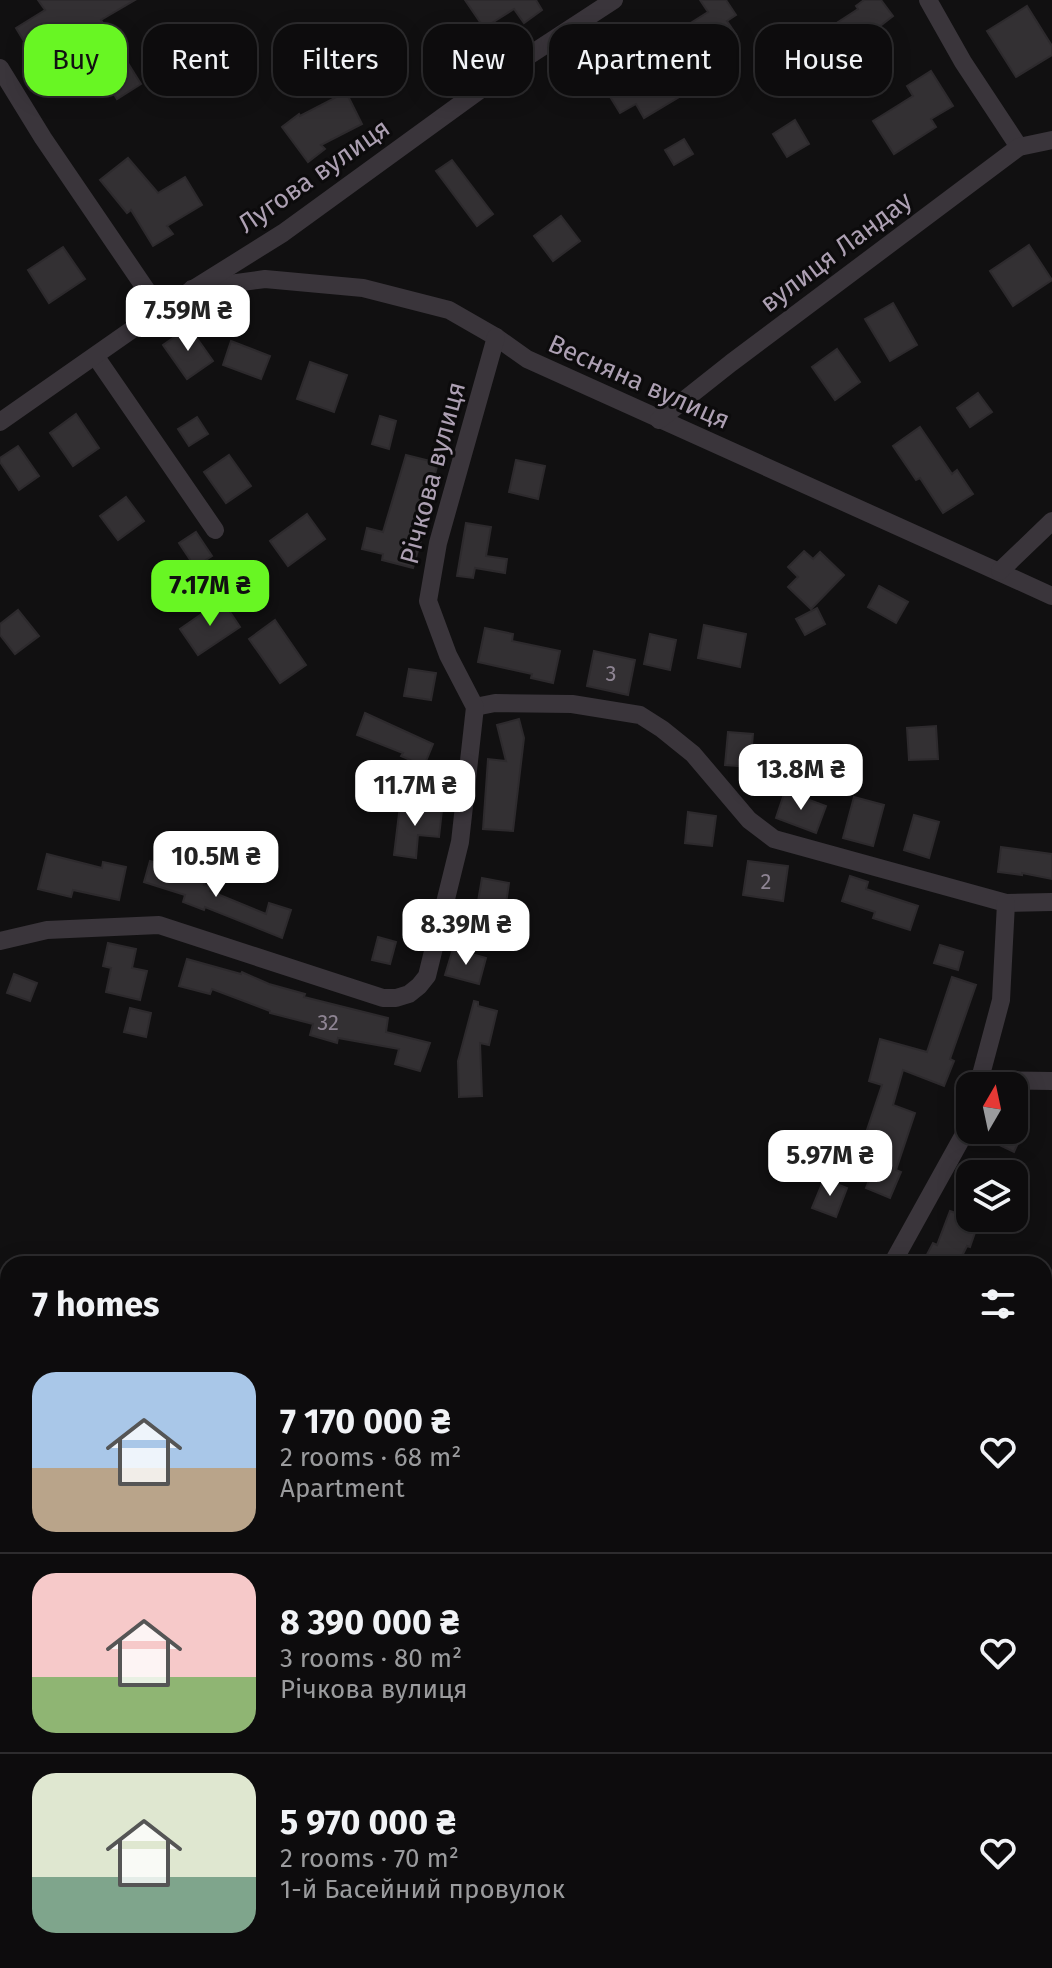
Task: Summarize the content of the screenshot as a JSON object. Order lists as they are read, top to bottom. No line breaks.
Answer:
{"streets":{"street":["Лугова вулиця","вулиця Ландау","Весняна вулиця","Річкова вулиця"]},"crossings":[["Лугова вулиця","Весняна вулиця"],["вулиця Ландау","Весняна вулиця"],["Весняна вулиця","Річкова вулиця"]],"house_numbers":["3","2","32"],"north":"top","page":{"chip":["Buy","Rent","Filters","New","Apartment","House"],"price":["7.59M ₴","7.17M ₴","13.8M ₴","11.7M ₴","10.5M ₴","8.39M ₴","5.97M ₴"],"heading":"7 homes","list":[{"name":"7 170 000 ₴","note":"2 rooms · 68 m² · Apartment"},{"name":"8 390 000 ₴","note":"3 rooms · 80 m² · Річкова вулиця"},{"name":"5 970 000 ₴","note":"2 rooms · 70 m² · 1-й Басейний провулок"}]}}
